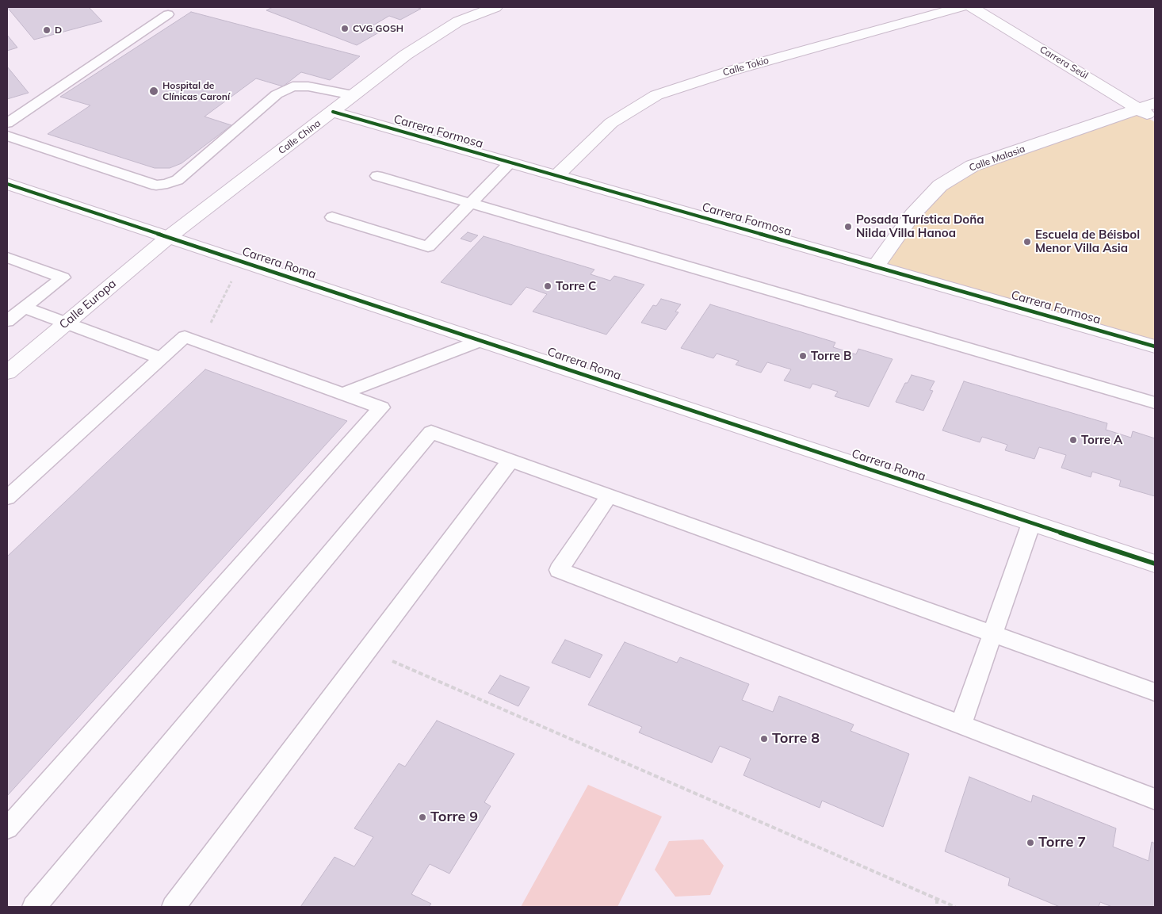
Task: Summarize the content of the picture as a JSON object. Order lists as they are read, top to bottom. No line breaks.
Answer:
{"streets":{"street":["Carrera Seúl","Calle Tokio","Carrera Formosa","Calle China","Calle Malasia","Carrera Roma","Calle Europa"]},"crossings":[["Carrera Seúl","Calle Malasia"],["Calle Tokio","Carrera Formosa"],["Carrera Formosa","Calle China"],["Carrera Formosa","Calle Malasia"],["Calle China","Carrera Roma"],["Calle China","Calle Europa"],["Carrera Roma","Calle Europa"]],"places":["CVG GOSH","D","Hospital de Clínicas Caroní","Posada Turística Doña Nilda Villa Hanoa","Escuela de Béisbol Menor Villa Asia","Torre C","Torre B","Torre A","Torre 8","Torre 9","Torre 7"]}
